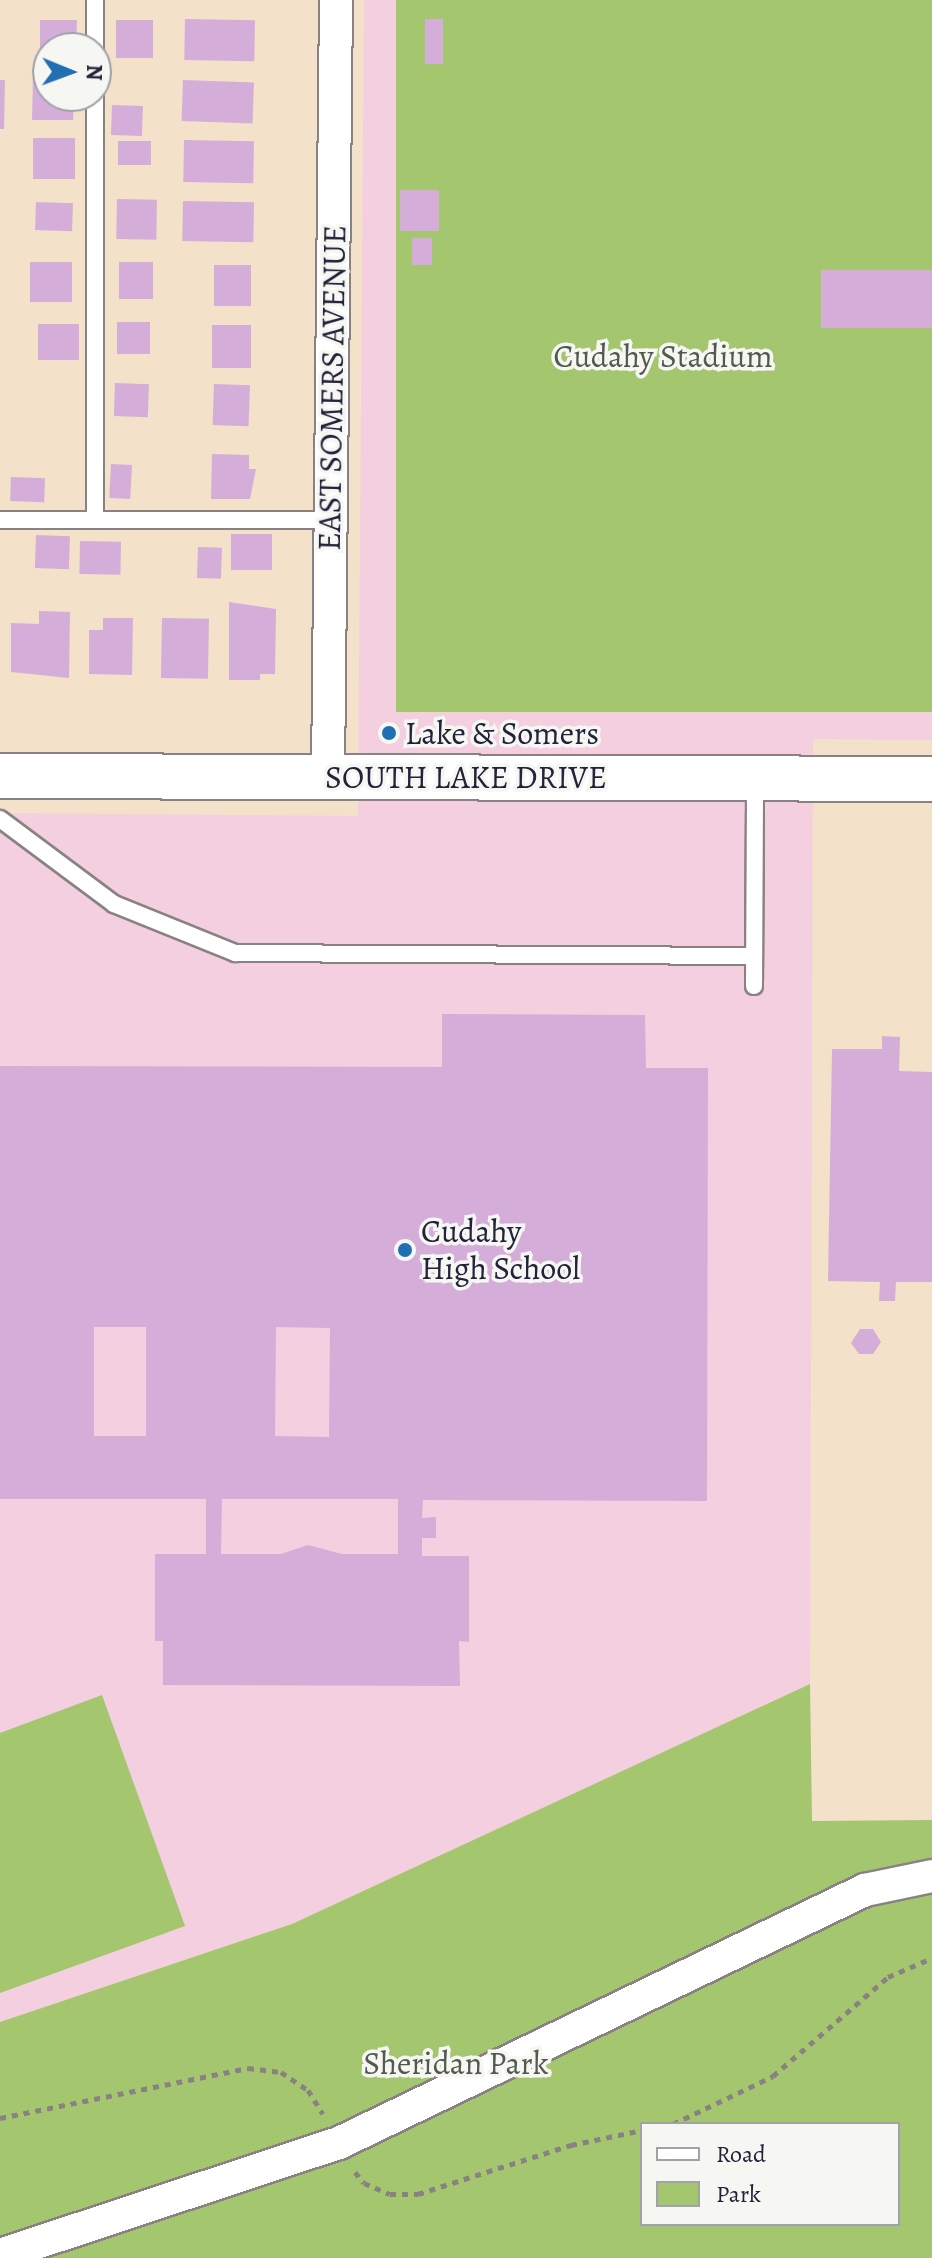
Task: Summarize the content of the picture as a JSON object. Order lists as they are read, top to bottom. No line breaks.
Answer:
{"streets":{"main road":["SOUTH LAKE DRIVE"],"street":["EAST SOMERS AVENUE"]},"crossings":[["EAST SOMERS AVENUE","SOUTH LAKE DRIVE"]],"parks":["Cudahy Stadium","Sheridan Park"],"places":["Lake & Somers","Cudahy High School"],"legend":["Road","Park"],"north":"right"}
